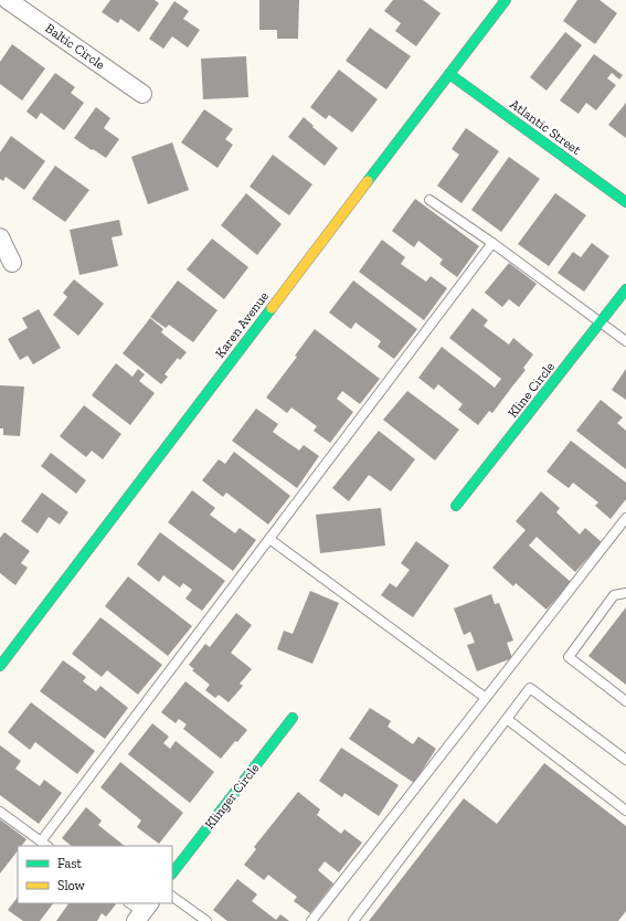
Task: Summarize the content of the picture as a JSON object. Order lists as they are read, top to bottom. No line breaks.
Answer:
{"streets":{"street":["Baltic Circle","Atlantic Street","Karen Avenue","Kline Circle","Klinger Circle"]},"crossings":[["Atlantic Street","Karen Avenue"]],"legend":["Fast","Slow"]}
